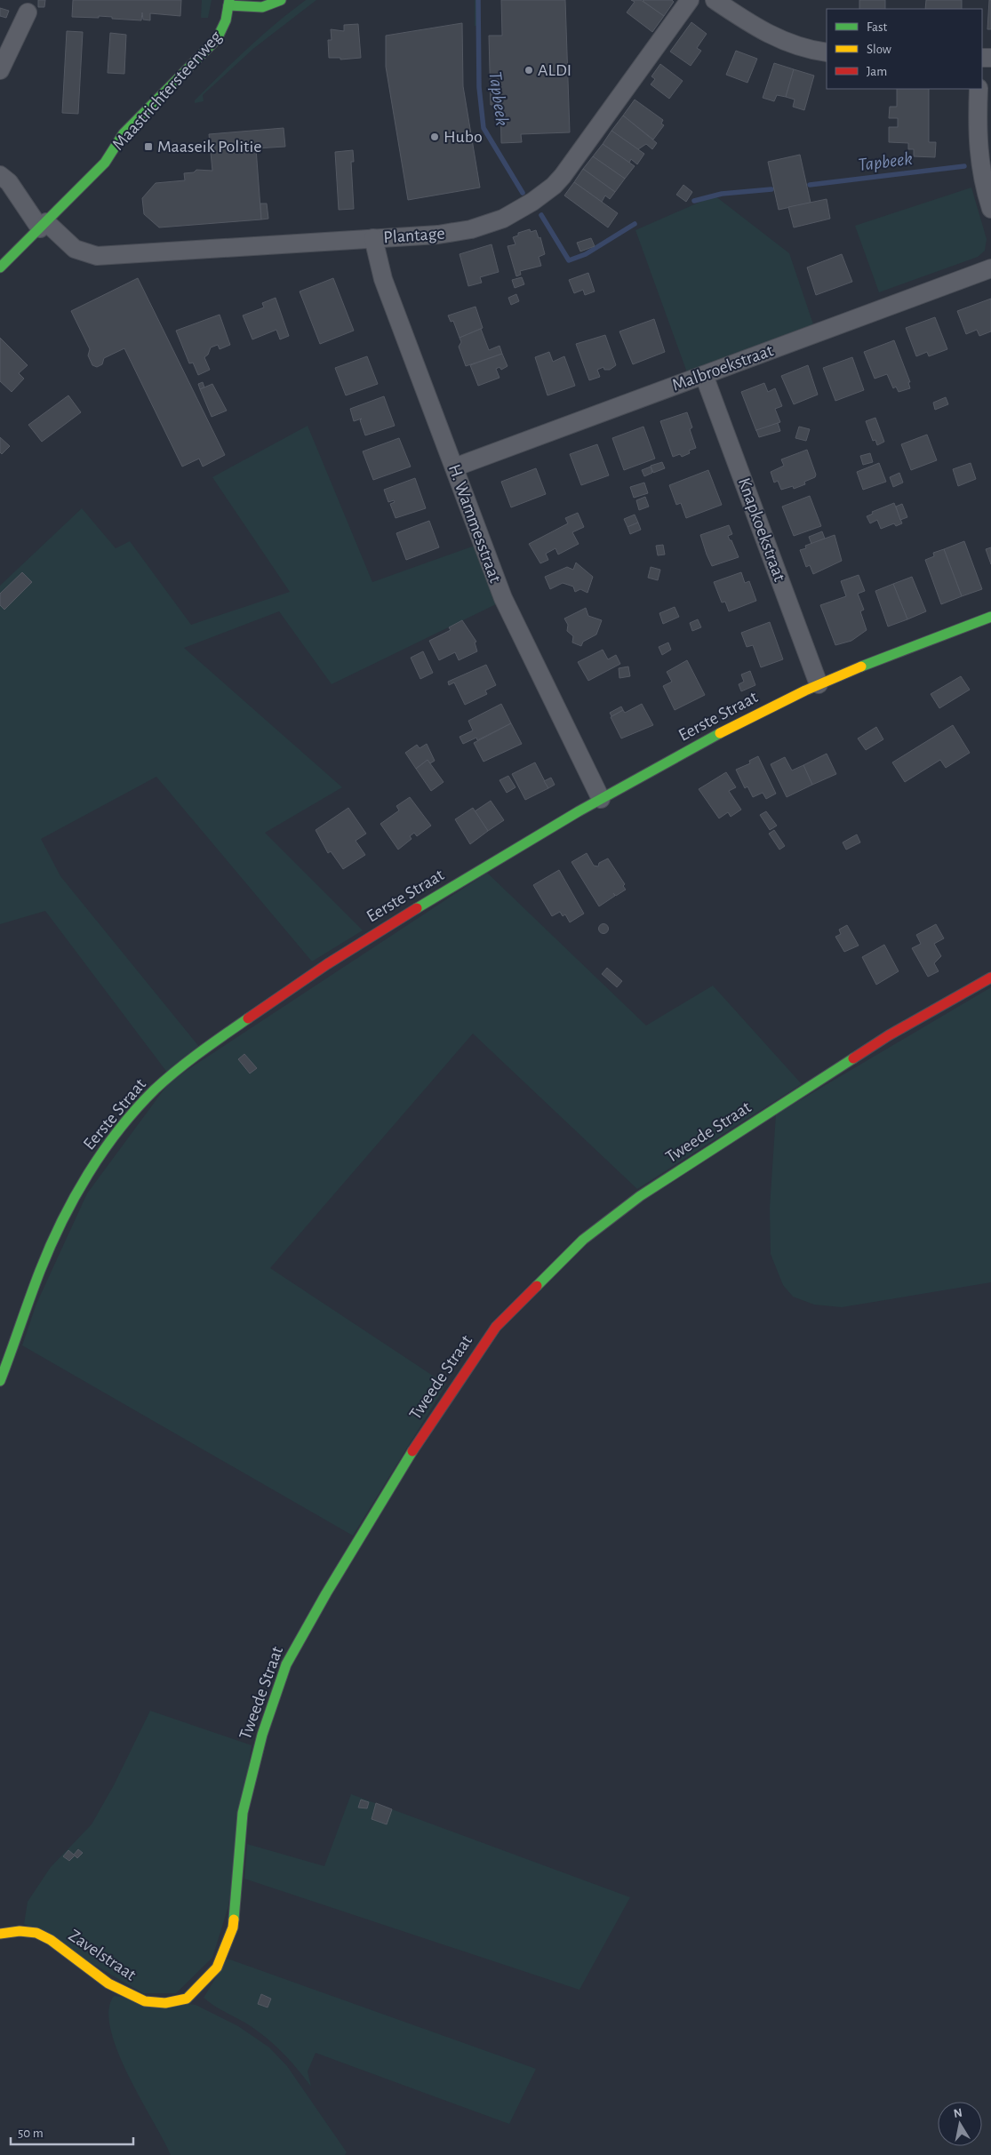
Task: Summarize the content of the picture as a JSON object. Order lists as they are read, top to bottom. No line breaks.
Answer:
{"streets":{"street":["Maastrichtersteenweg","Plantage","Malbroekstraat","H. Wammesstraat","Knapkoekstraat","Eerste Straat","Tweede Straat","Zavelstraat"]},"crossings":[["Maastrichtersteenweg","Plantage"],["Plantage","H. Wammesstraat"],["Malbroekstraat","H. Wammesstraat"],["Malbroekstraat","Knapkoekstraat"],["H. Wammesstraat","Eerste Straat"],["Knapkoekstraat","Eerste Straat"],["Tweede Straat","Zavelstraat"]],"water":["Tapbeek"],"places":{"other":["ALDI","Hubo"],"transit":["Maaseik Politie"]},"legend":["Fast","Slow","Jam"],"scale_bar":"50 m","north":"top"}
